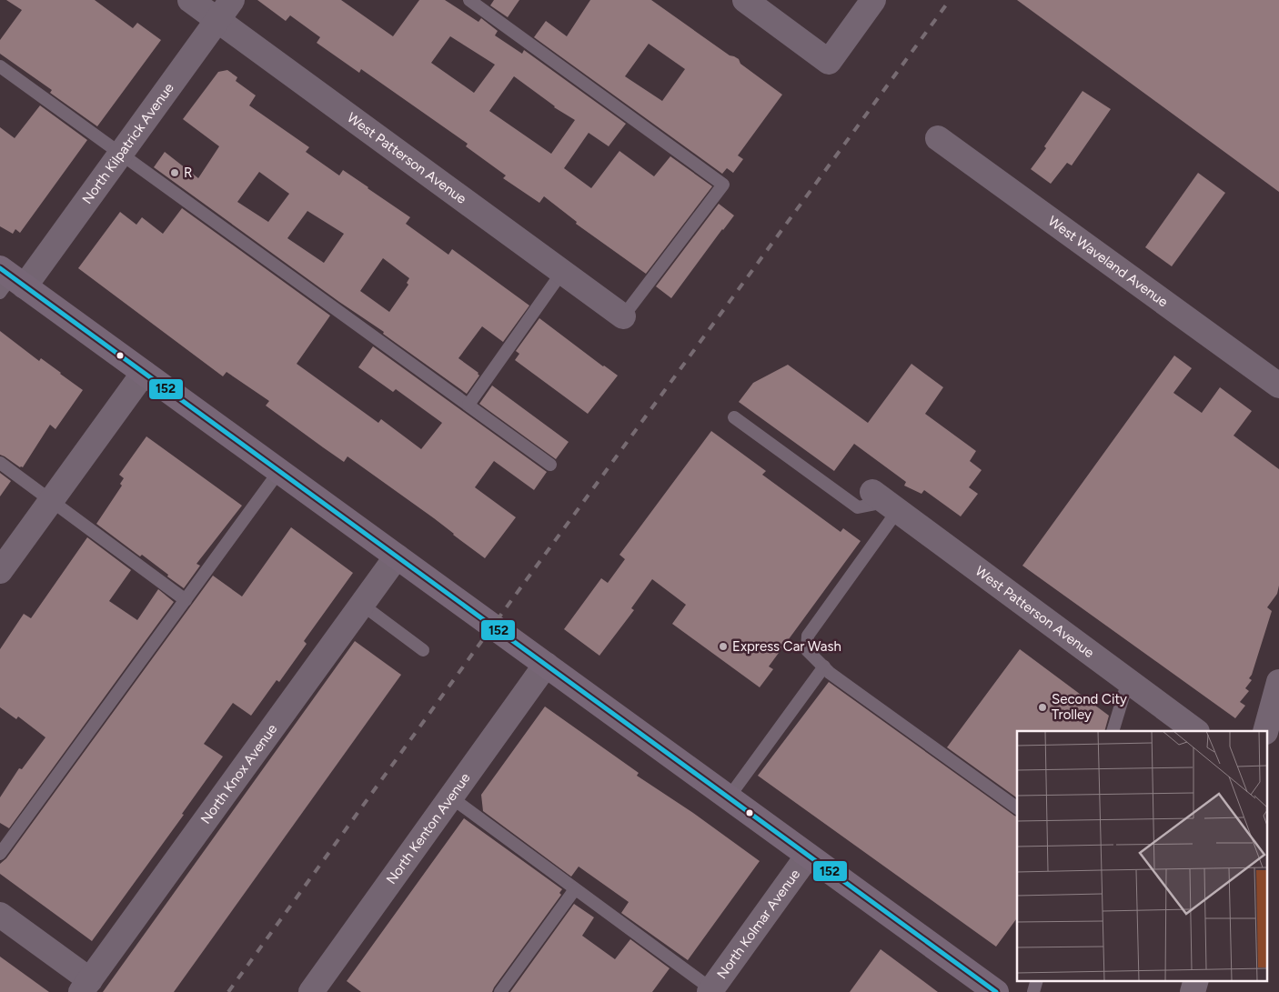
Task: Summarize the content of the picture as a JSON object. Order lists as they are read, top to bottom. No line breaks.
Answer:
{"streets":{"street":["North Kilpatrick Avenue","West Patterson Avenue","West Waveland Avenue","North Knox Avenue","North Kenton Avenue","North Kolmar Avenue"]},"crossings":[["North Kilpatrick Avenue","West Patterson Avenue"]],"places":["R","Express Car Wash","Second City Trolley"],"lines":["transit line 152"]}
